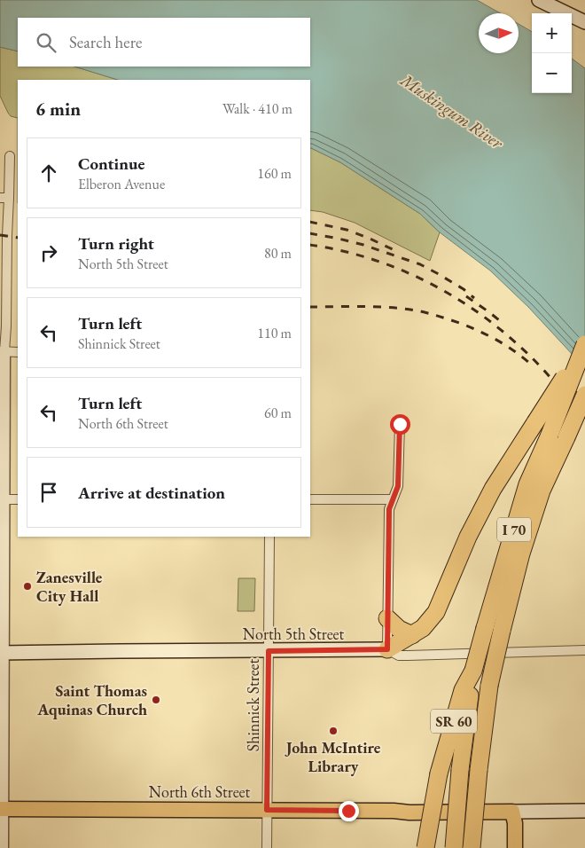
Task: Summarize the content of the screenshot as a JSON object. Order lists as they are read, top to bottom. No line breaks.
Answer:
{"streets":{"highway":["I 70","SR 60"],"main road":["North 5th Street","North 6th Street"],"street":["Shinnick Street"]},"crossings":[["I 70","SR 60"],["North 5th Street","Shinnick Street"],["Shinnick Street","North 6th Street"]],"water":["Muskingum River"],"places":["Zanesville City Hall","Saint Thomas Aquinas Church","John McIntire Library"],"north":"right","page":{"map_buttons":["+","−"],"search":"Search here","heading":["6 min","Walk · 410 m"],"list":[["Continue","Elberon Avenue","160 m"],["Turn right","North 5th Street","80 m"],["Turn left","Shinnick Street","110 m"],["Turn left","North 6th Street","60 m"],"Arrive at destination"]}}
